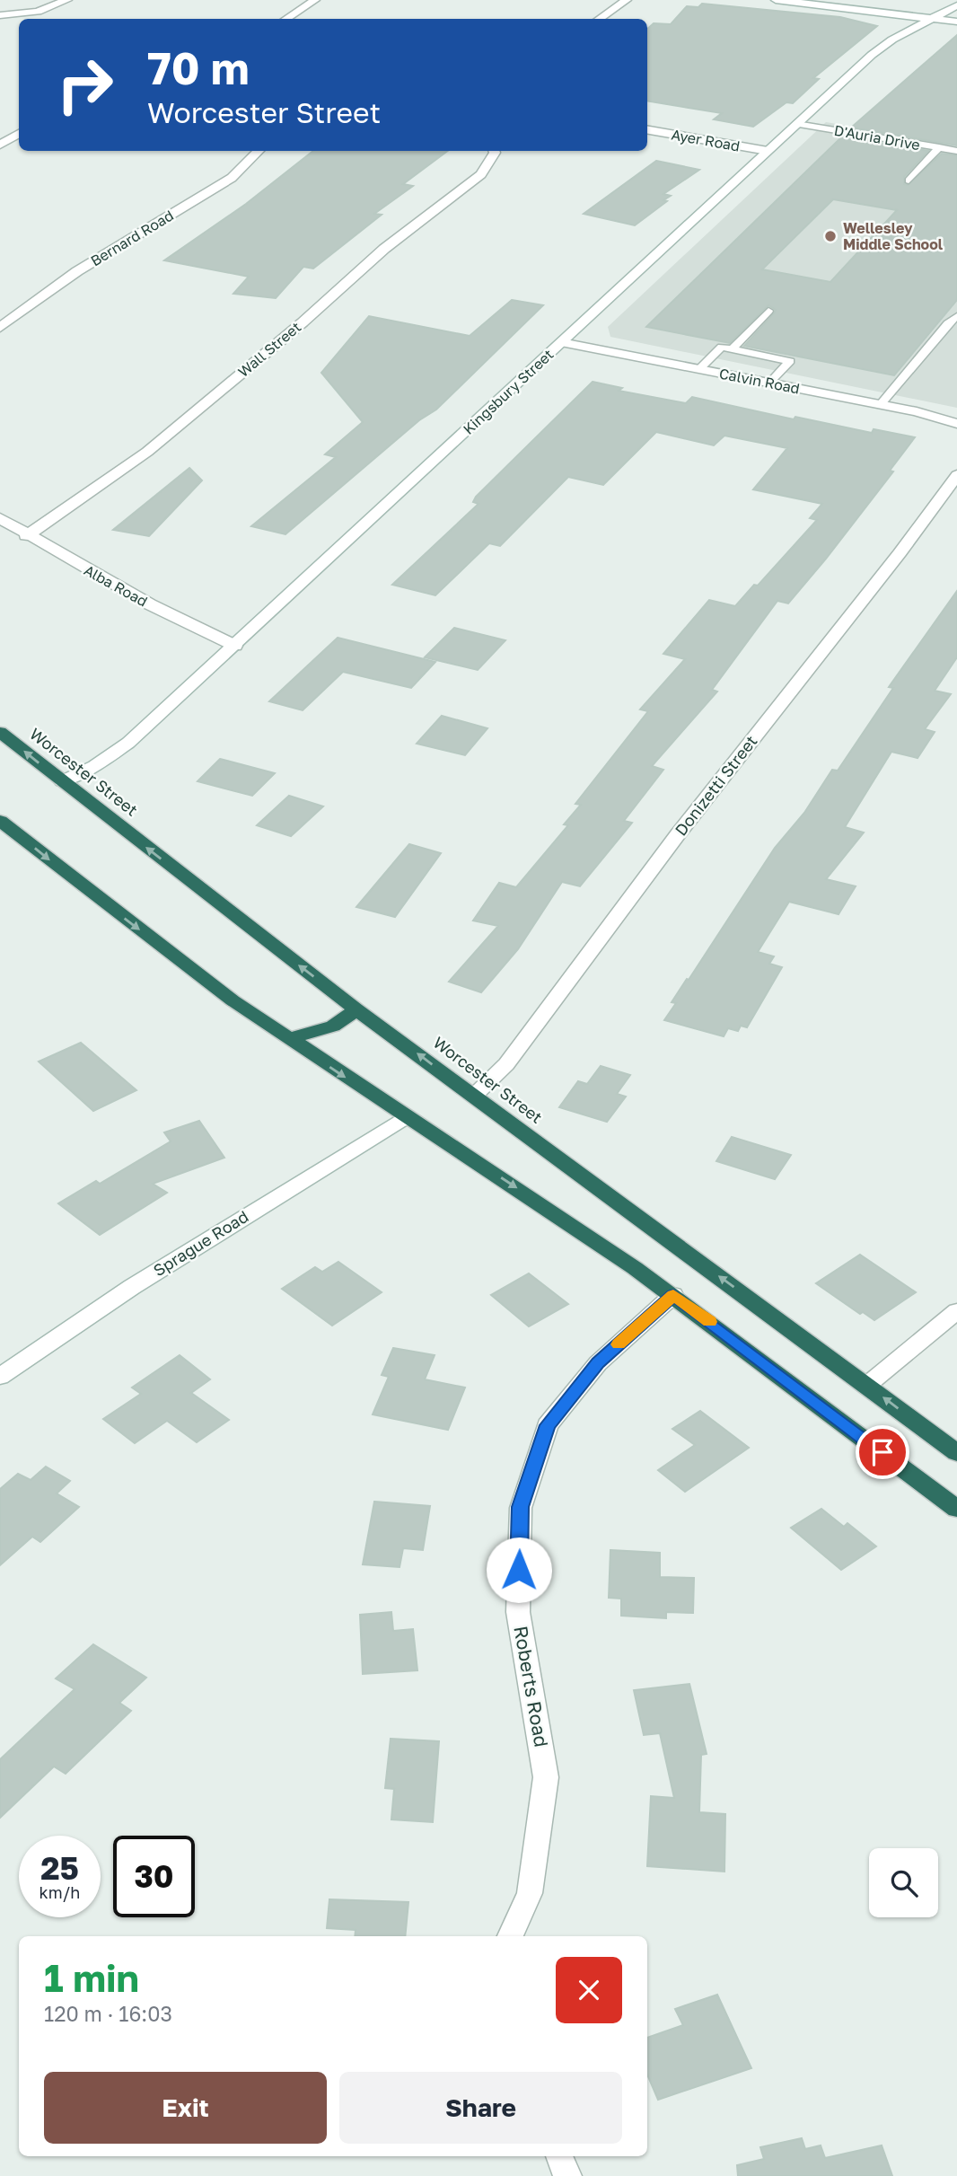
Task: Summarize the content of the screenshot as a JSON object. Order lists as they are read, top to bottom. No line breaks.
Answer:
{"streets":{"highway":["Worcester Street"],"street":["Ayer Road","Bernard Road","Wall Street","Calvin Road","Kingsbury Street","Alba Road","Donizetti Street","Sprague Road","Roberts Road"],"lane":["D'Auria Drive"]},"crossings":[["D'Auria Drive","Kingsbury Street"],["Ayer Road","Kingsbury Street"],["Wall Street","Alba Road"],["Calvin Road","Kingsbury Street"],["Kingsbury Street","Alba Road"],["Kingsbury Street","Worcester Street"],["Worcester Street","Donizetti Street"]],"places":["Wellesley Middle School"],"page":{"turn":["70 m","Worcester Street"],"speed":"25 km/h","limit":"30","heading":["1 min","120 m · 16:03"],"buttons":["Exit","Share"]}}
